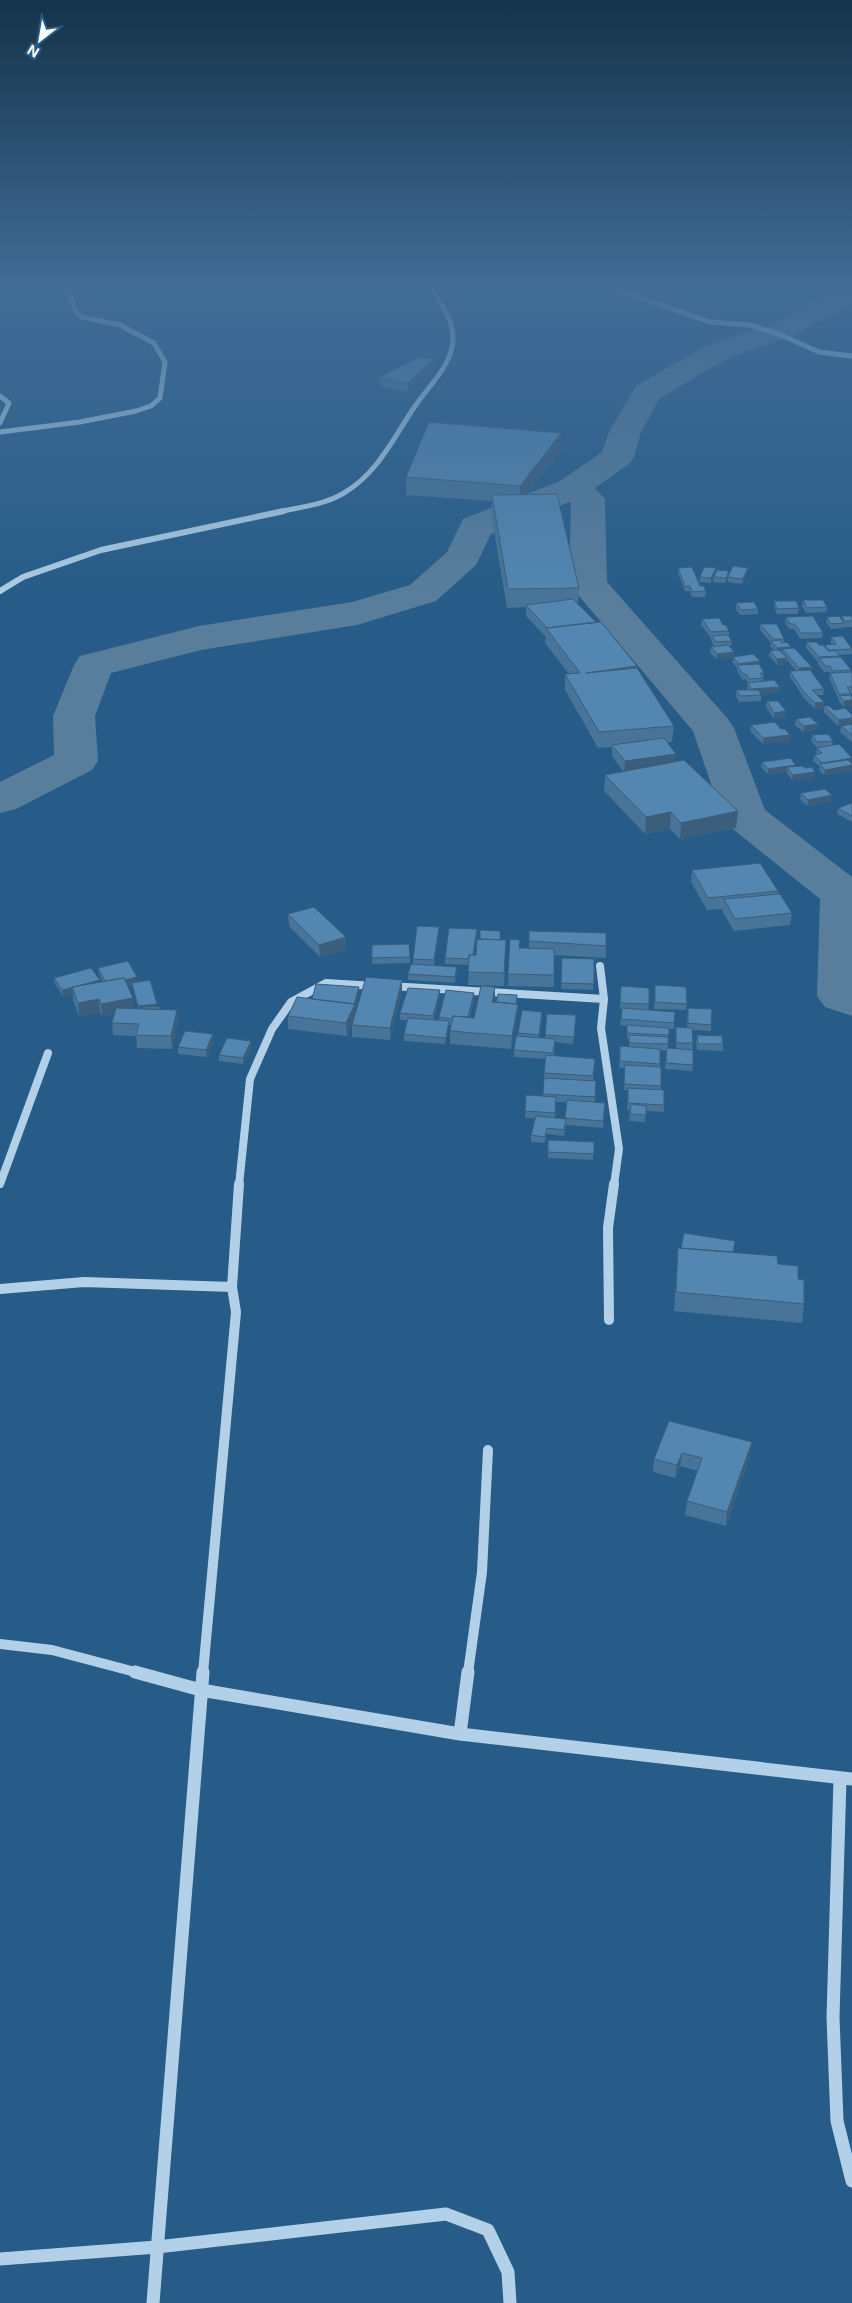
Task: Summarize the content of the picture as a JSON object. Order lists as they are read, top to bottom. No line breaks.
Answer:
{"north":"bottom left"}
